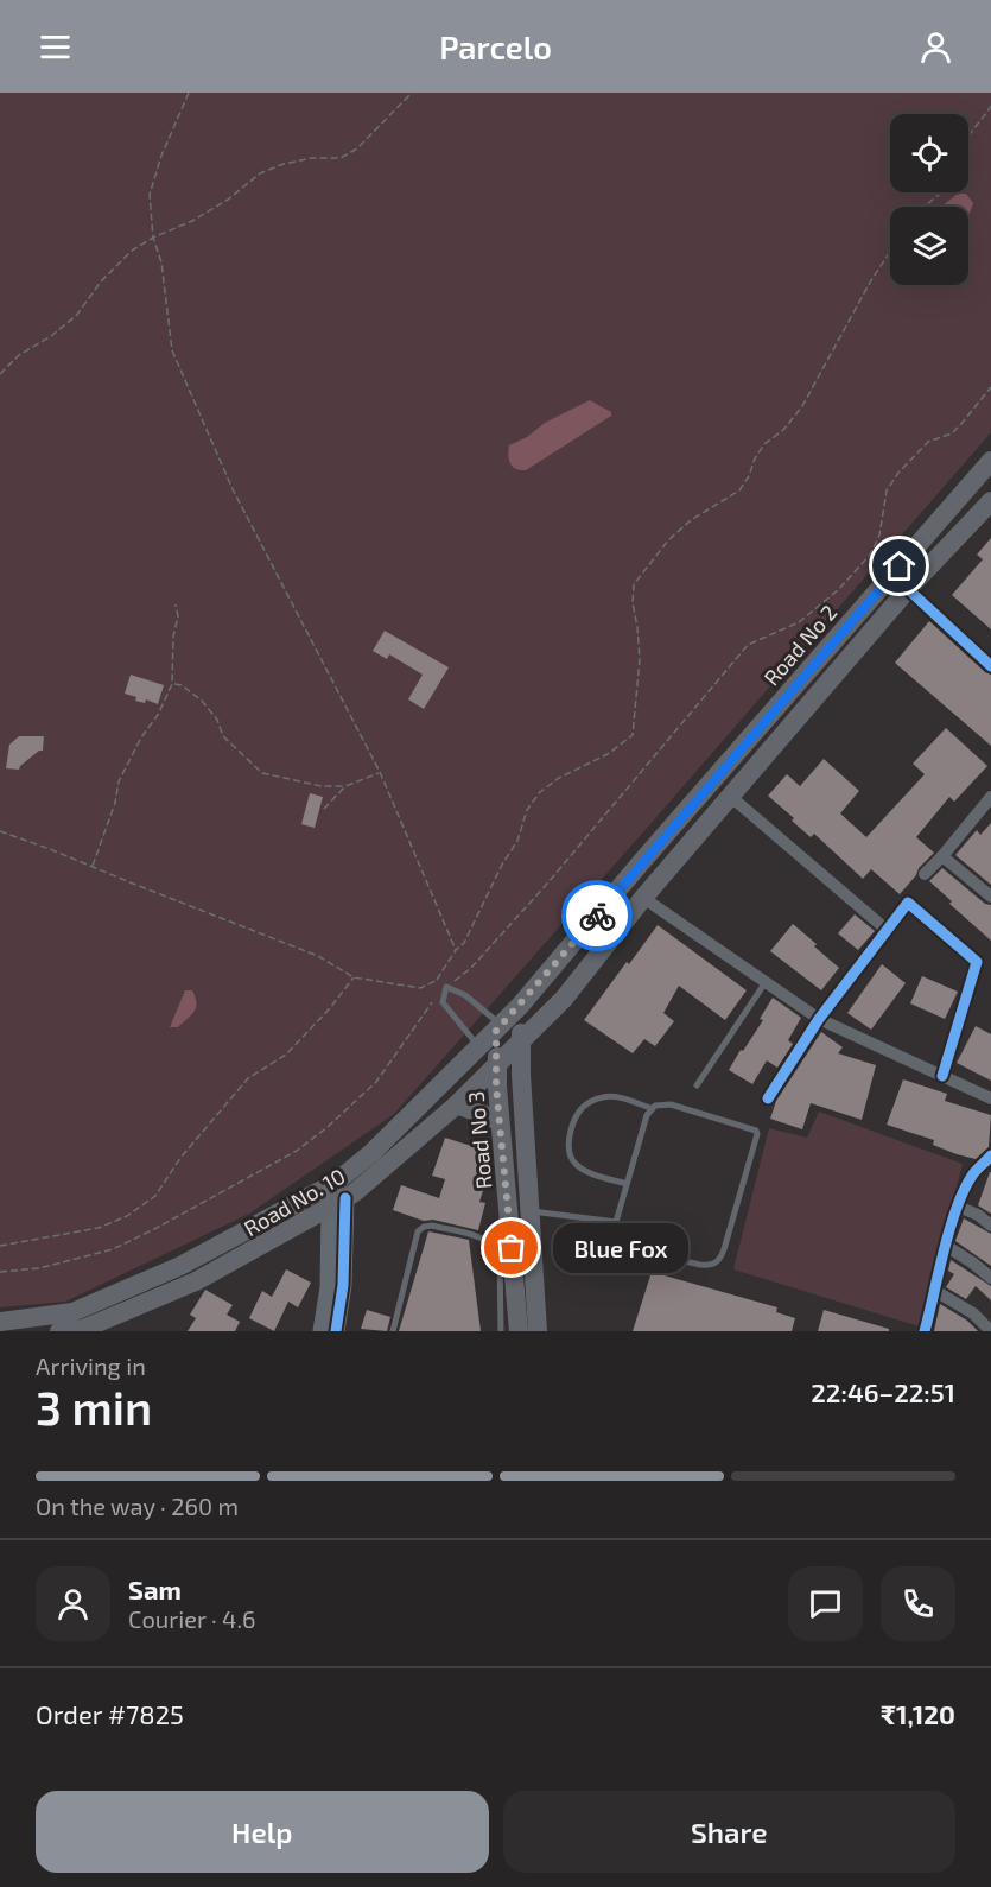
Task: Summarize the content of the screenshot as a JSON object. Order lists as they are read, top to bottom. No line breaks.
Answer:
{"streets":{"main road":["Road No 2","Road No 3","Road No. 10"]},"crossings":[["Road No 3","Road No. 10"]],"places":["Blue Fox"],"page":{"header":"Parcelo","bubble":"Blue Fox","heading":["3 min","Arriving in","22:46–22:51"],"panel":["Sam","Courier · 4.6","Order #7825","₹1,120"],"bar":"On the way · 260 m","buttons":["Help","Share"]}}
